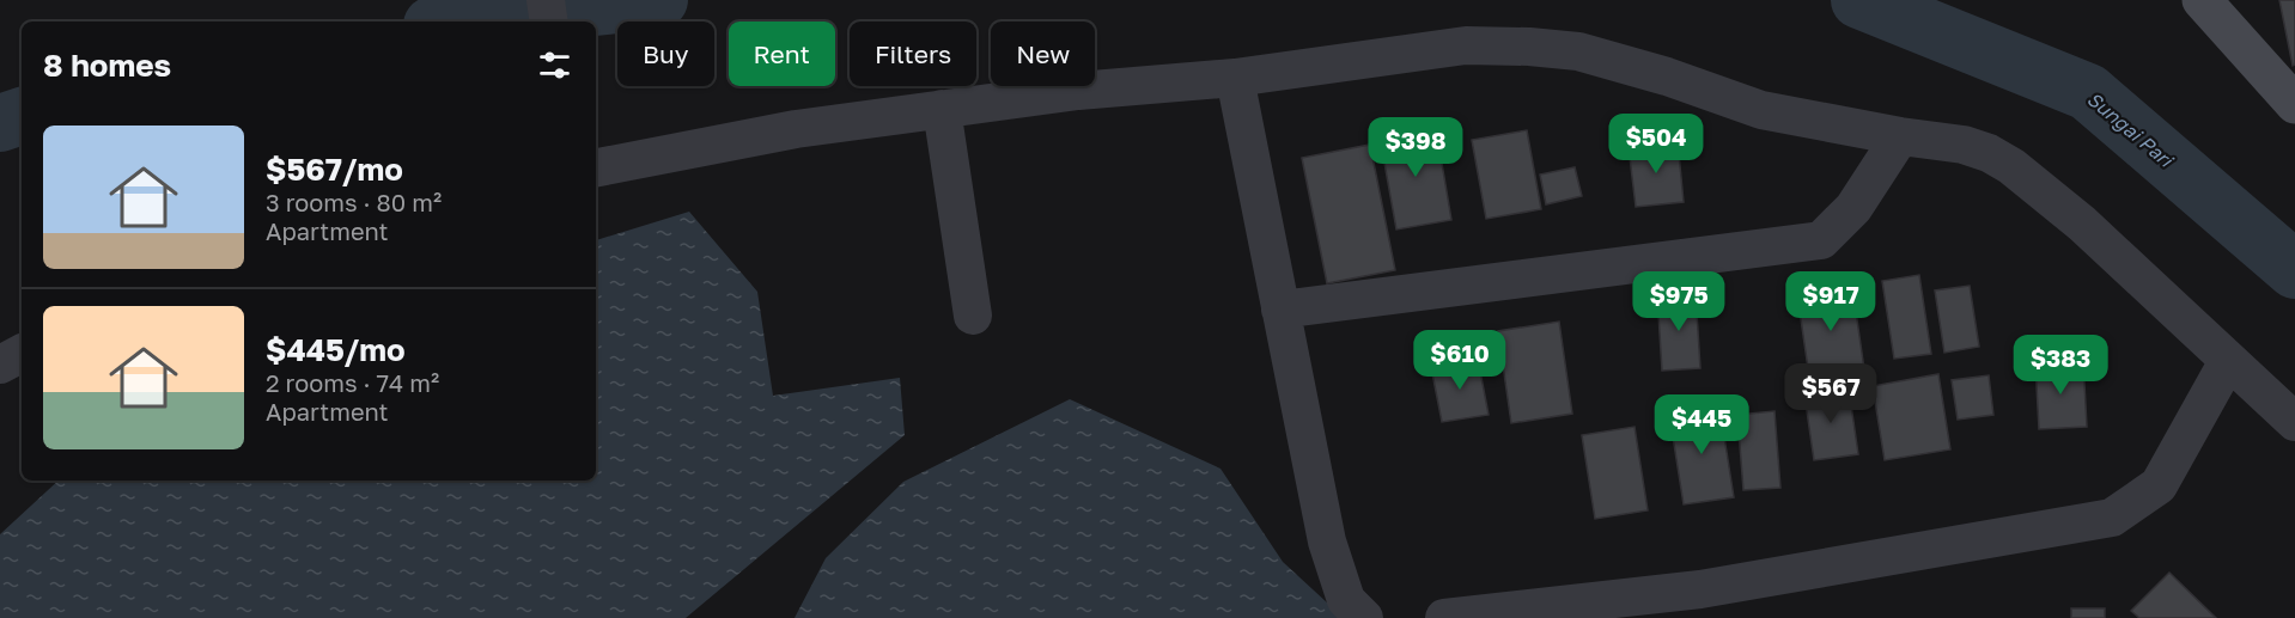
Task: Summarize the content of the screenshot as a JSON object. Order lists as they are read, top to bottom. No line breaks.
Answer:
{"water":["Sungai Pari"],"page":{"chip":["Buy","Rent","Filters","New"],"heading":"8 homes","list":[{"name":"$567/mo","note":"3 rooms · 80 m² · Apartment"},{"name":"$445/mo","note":"2 rooms · 74 m² · Apartment"}],"price":["$504","$398","$975","$917","$610","$383","$567","$445"]}}
